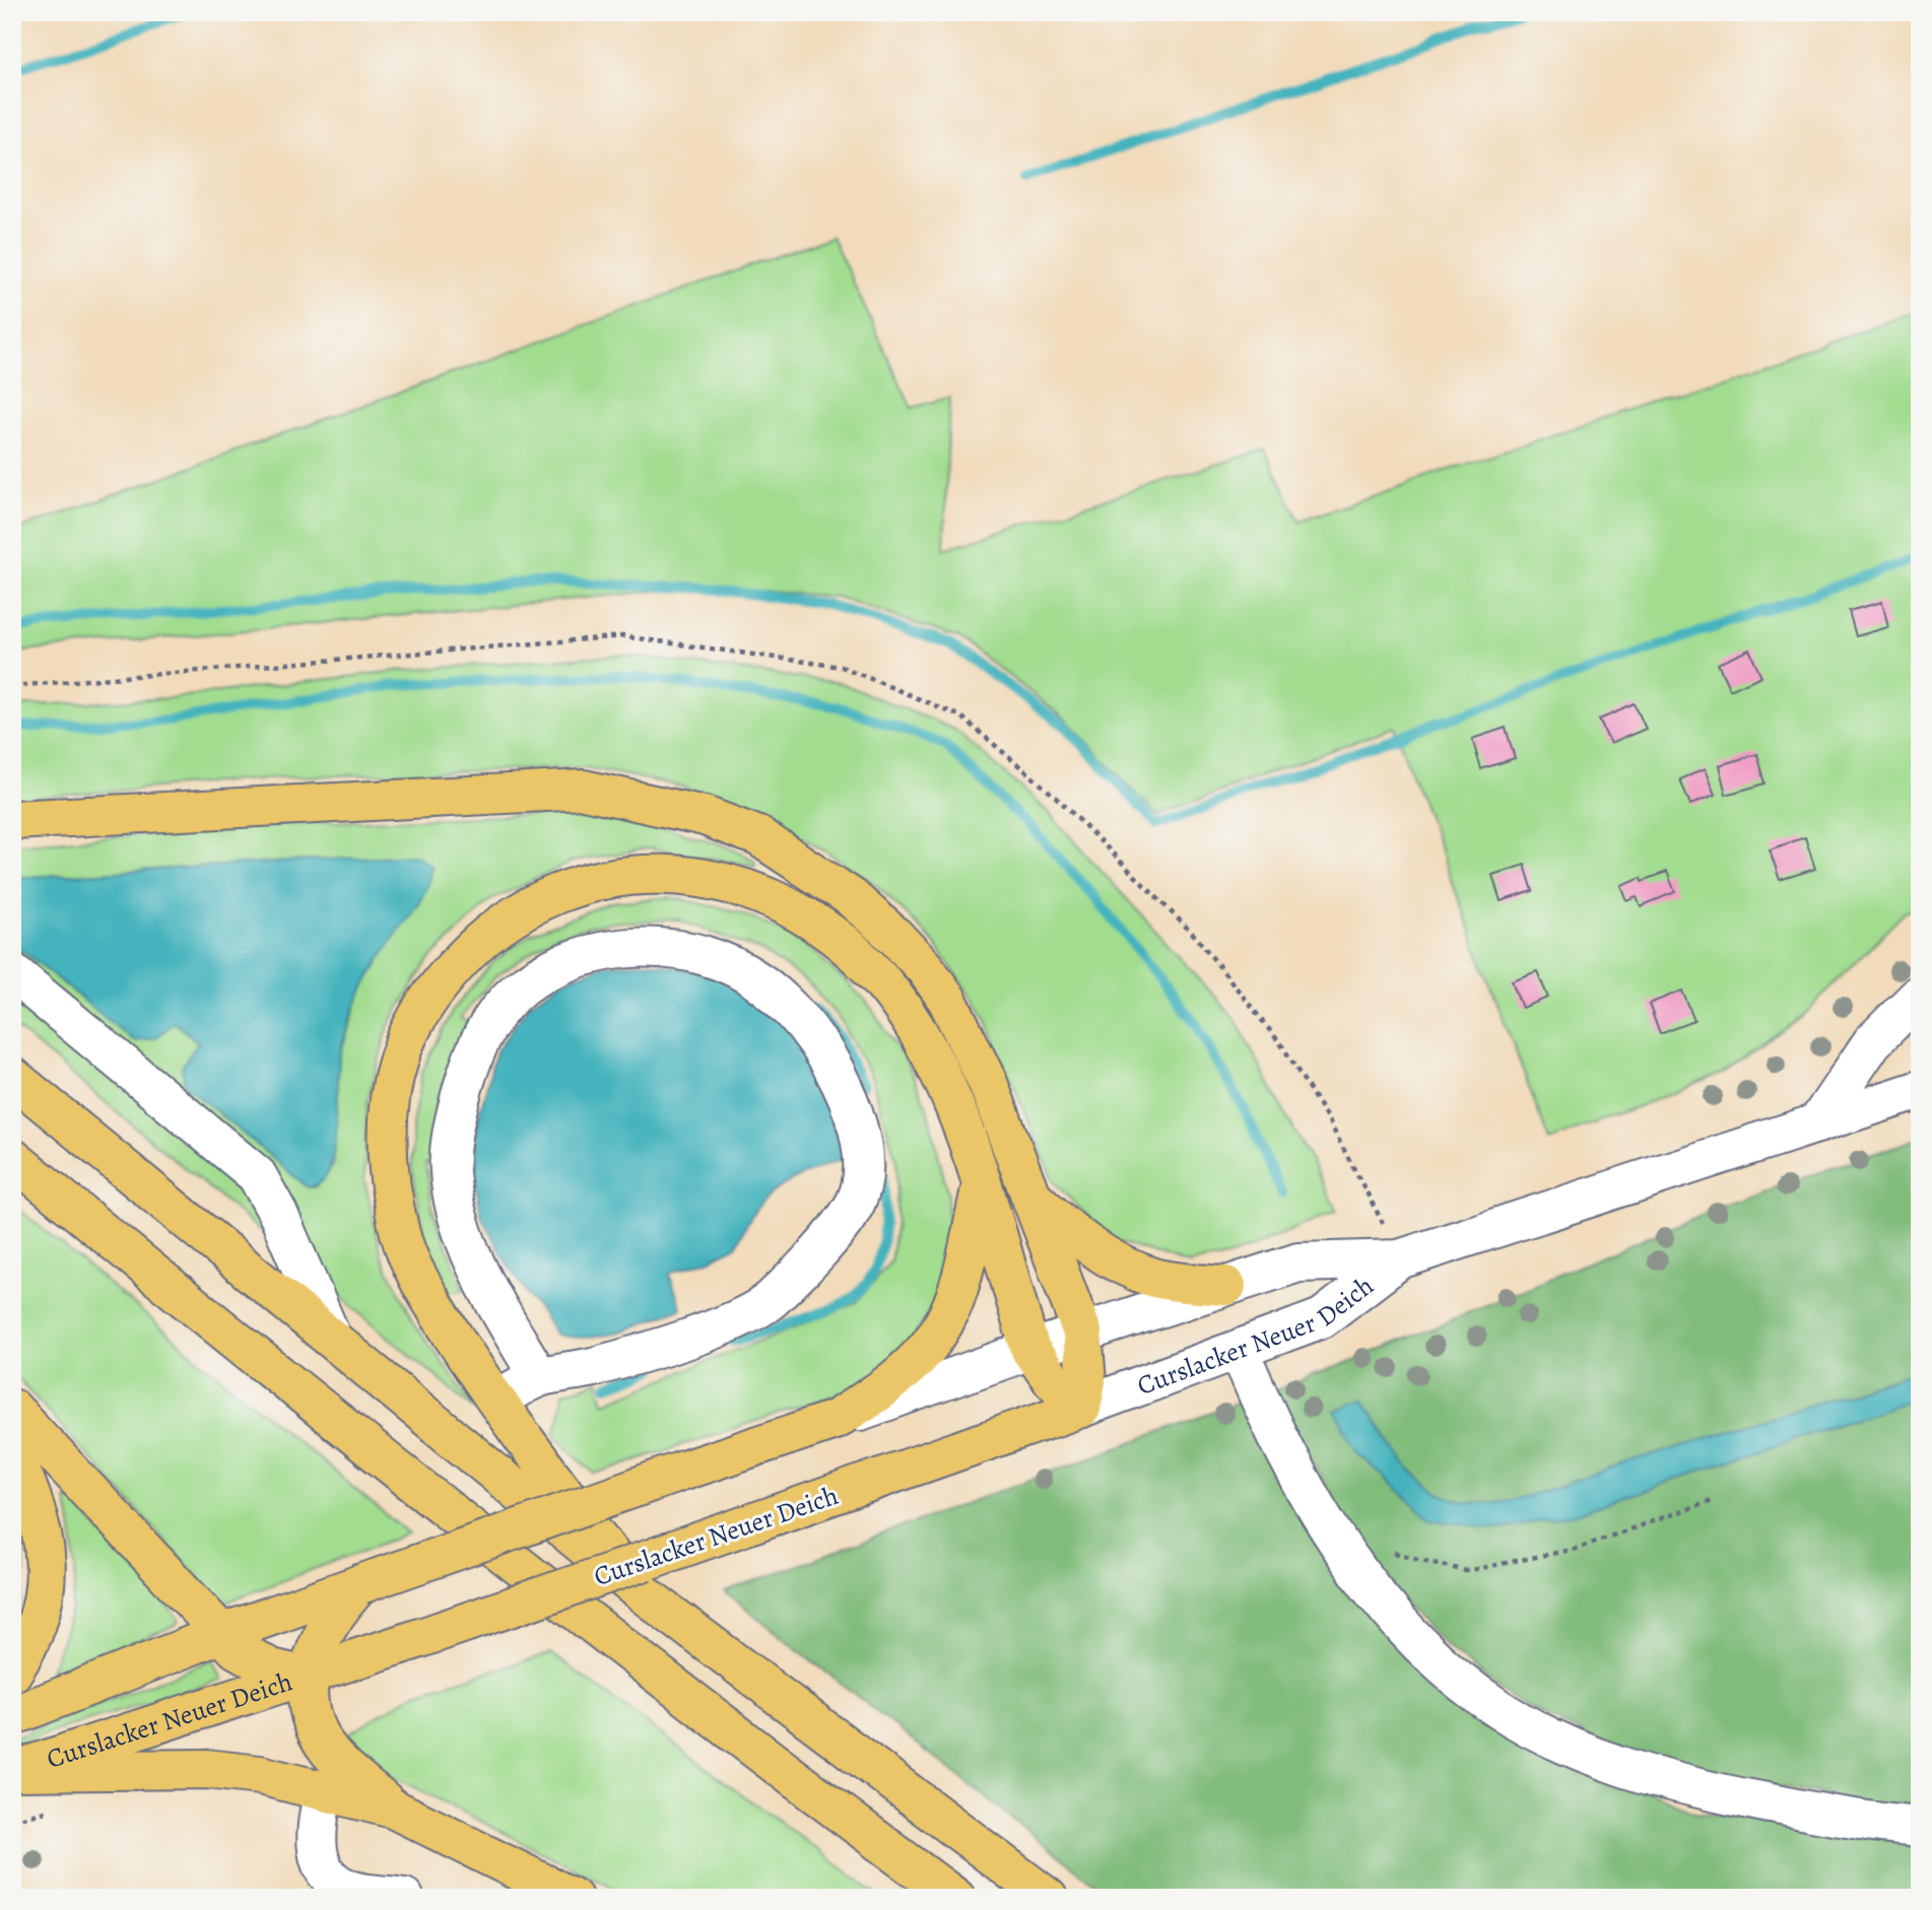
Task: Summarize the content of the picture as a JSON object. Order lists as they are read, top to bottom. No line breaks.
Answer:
{"streets":{"main road":["Curslacker Neuer Deich"]}}
